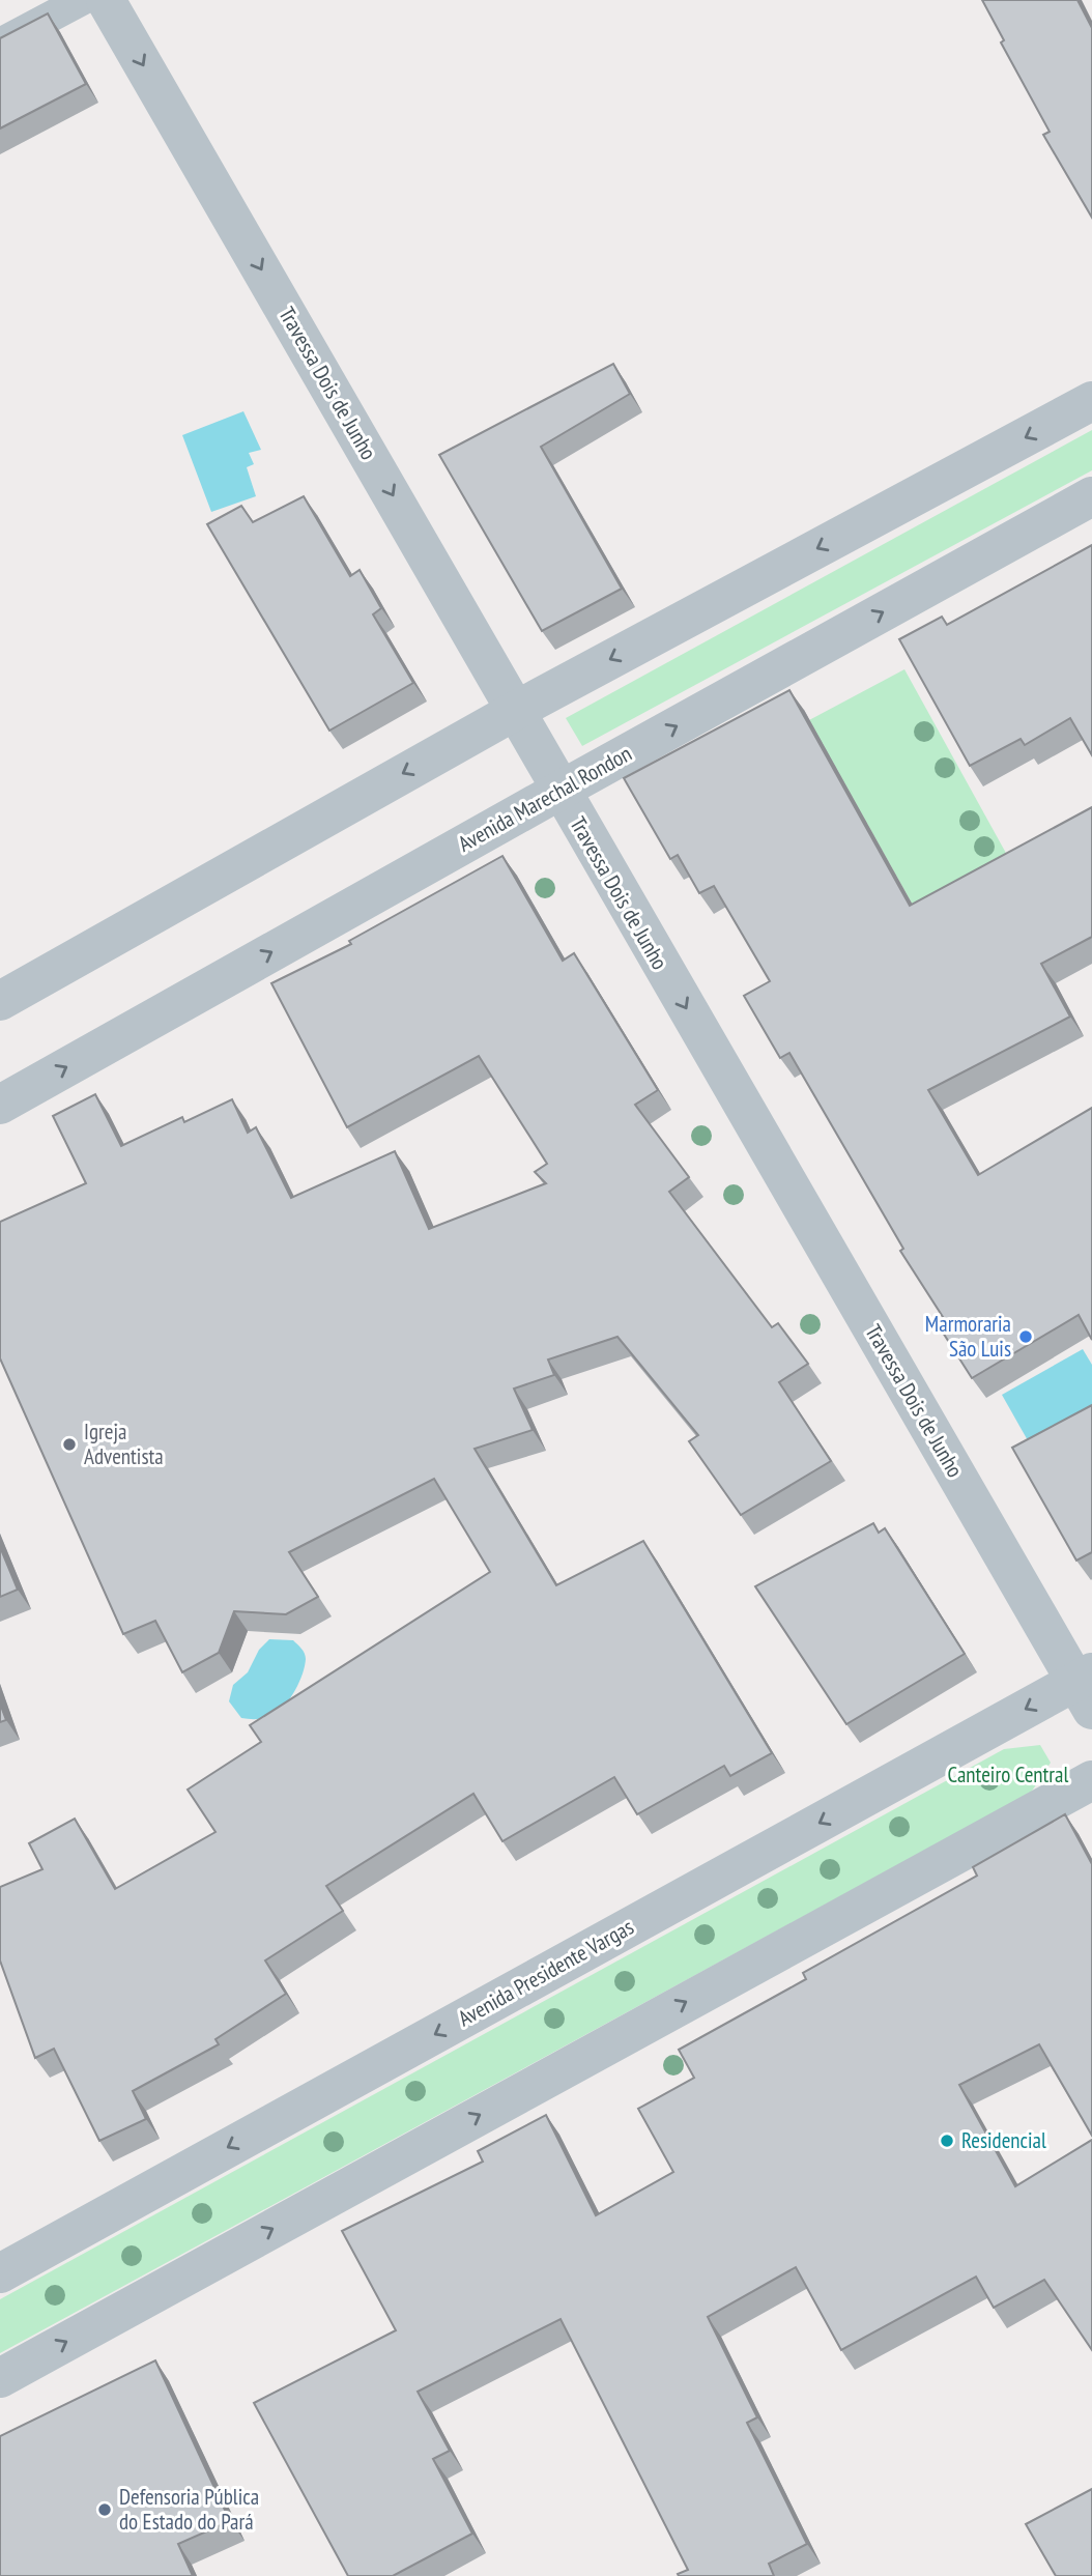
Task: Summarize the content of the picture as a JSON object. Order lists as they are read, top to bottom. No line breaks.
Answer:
{"streets":{"street":["Travessa Dois de Junho","Avenida Marechal Rondon","Avenida Presidente Vargas"]},"crossings":[["Travessa Dois de Junho","Avenida Marechal Rondon"],["Travessa Dois de Junho","Avenida Presidente Vargas"]],"one_way":["Travessa Dois de Junho"],"parks":["Canteiro Central"],"places":["Marmoraria São Luis","Igreja Adventista","Residencial","Defensoria Pública do Estado do Pará"]}
